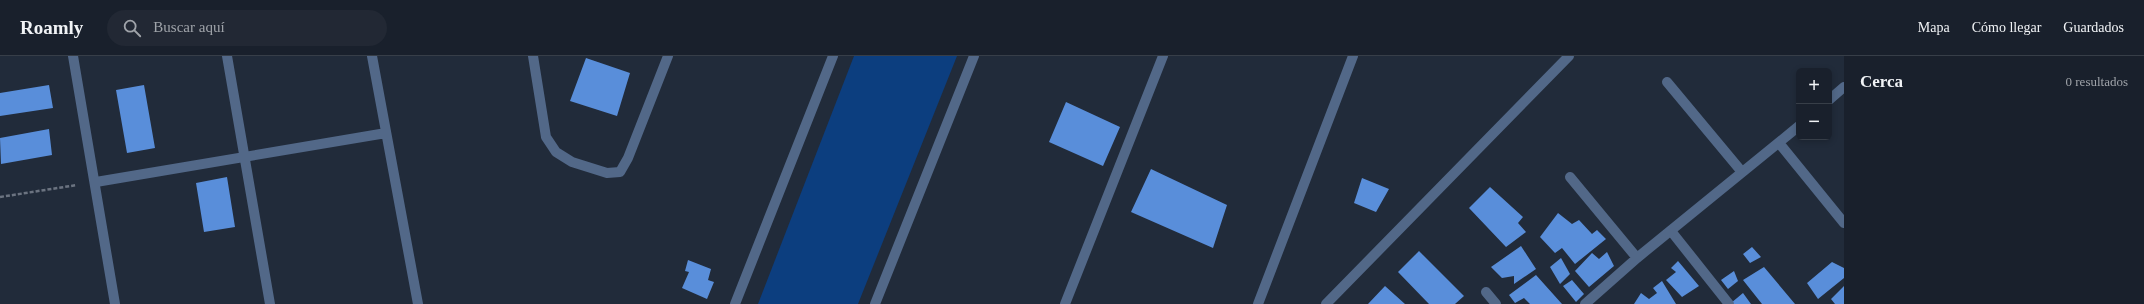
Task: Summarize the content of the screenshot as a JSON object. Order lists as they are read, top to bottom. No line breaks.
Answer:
{"page":{"header":"Roamly","search":"Buscar aquí","nav":["Mapa","Cómo llegar","Guardados"],"heading":["Cerca","0 resultados"],"map_buttons":["+","−"]}}
